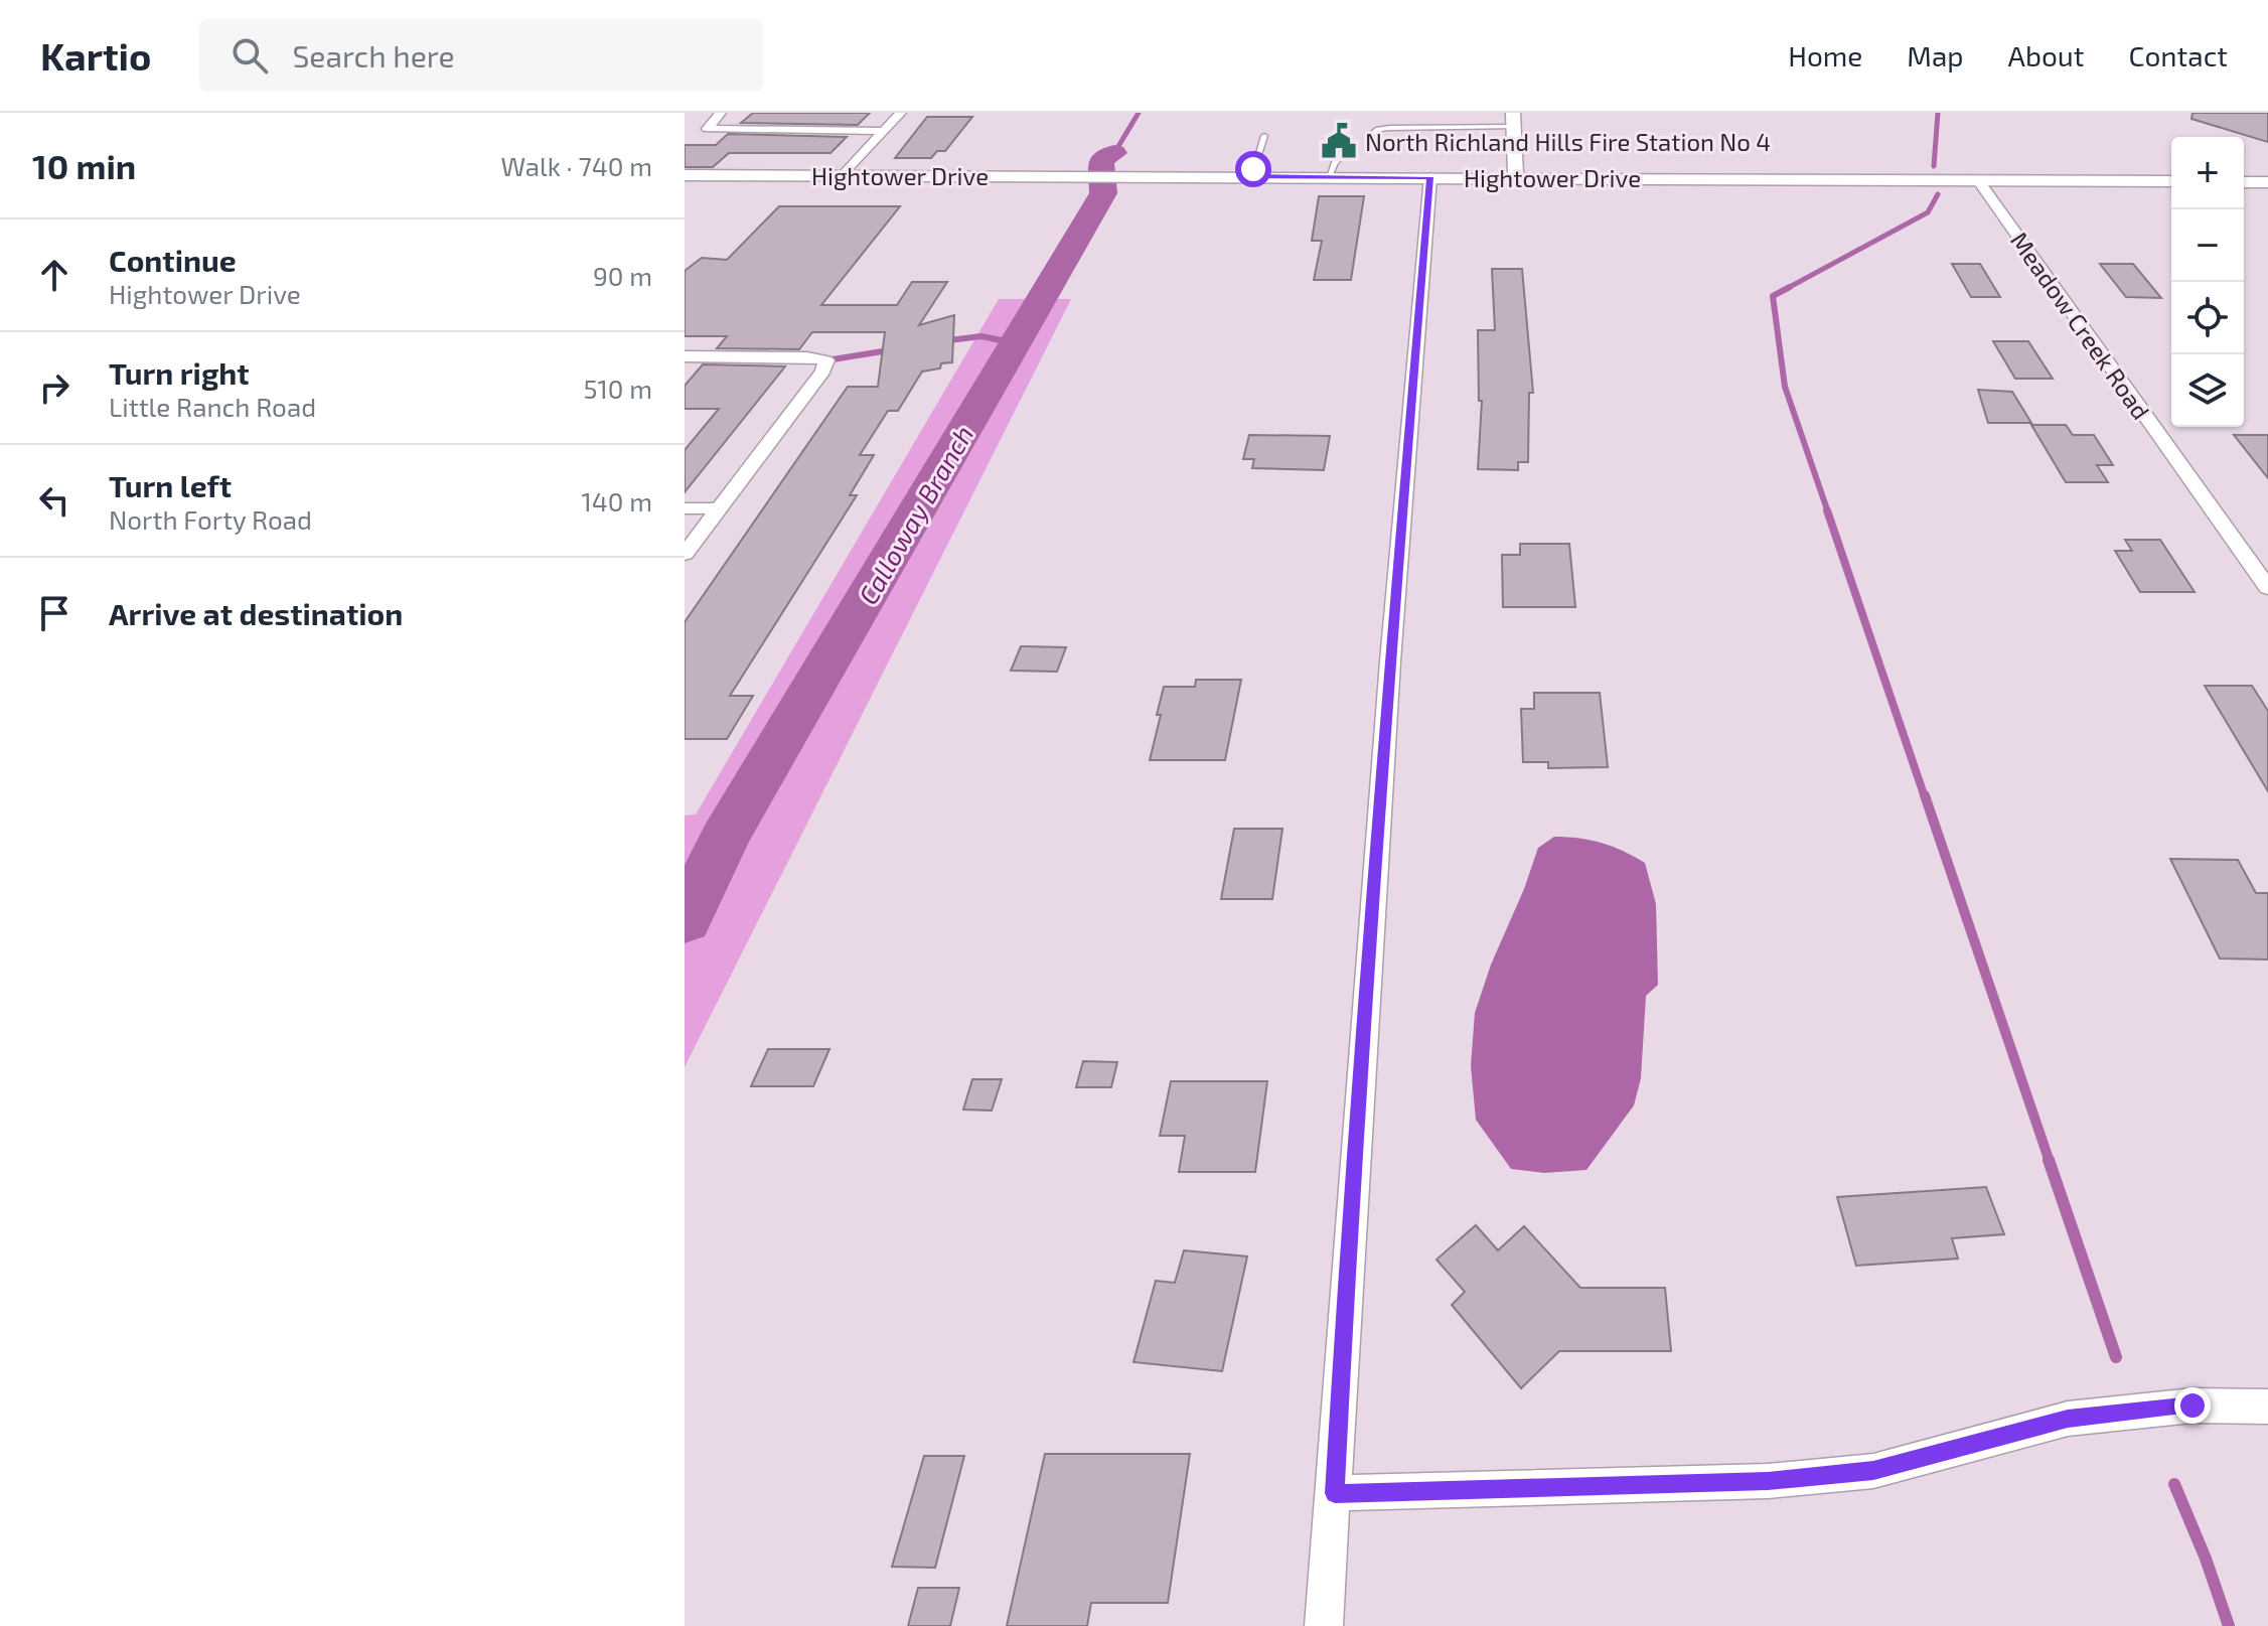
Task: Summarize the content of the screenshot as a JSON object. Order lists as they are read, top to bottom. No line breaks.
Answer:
{"streets":{"street":["Hightower Drive","Meadow Creek Road"]},"crossings":[["Hightower Drive","Meadow Creek Road"]],"water":["Calloway Branch"],"places":{"public building":["North Richland Hills Fire Station No 4"]},"page":{"header":"Kartio","search":"Search here","nav":["Home","Map","About","Contact"],"heading":["10 min","Walk · 740 m"],"map_buttons":["+","−"],"list":[["Continue","Hightower Drive","90 m"],["Turn right","Little Ranch Road","510 m"],["Turn left","North Forty Road","140 m"],"Arrive at destination"]}}
